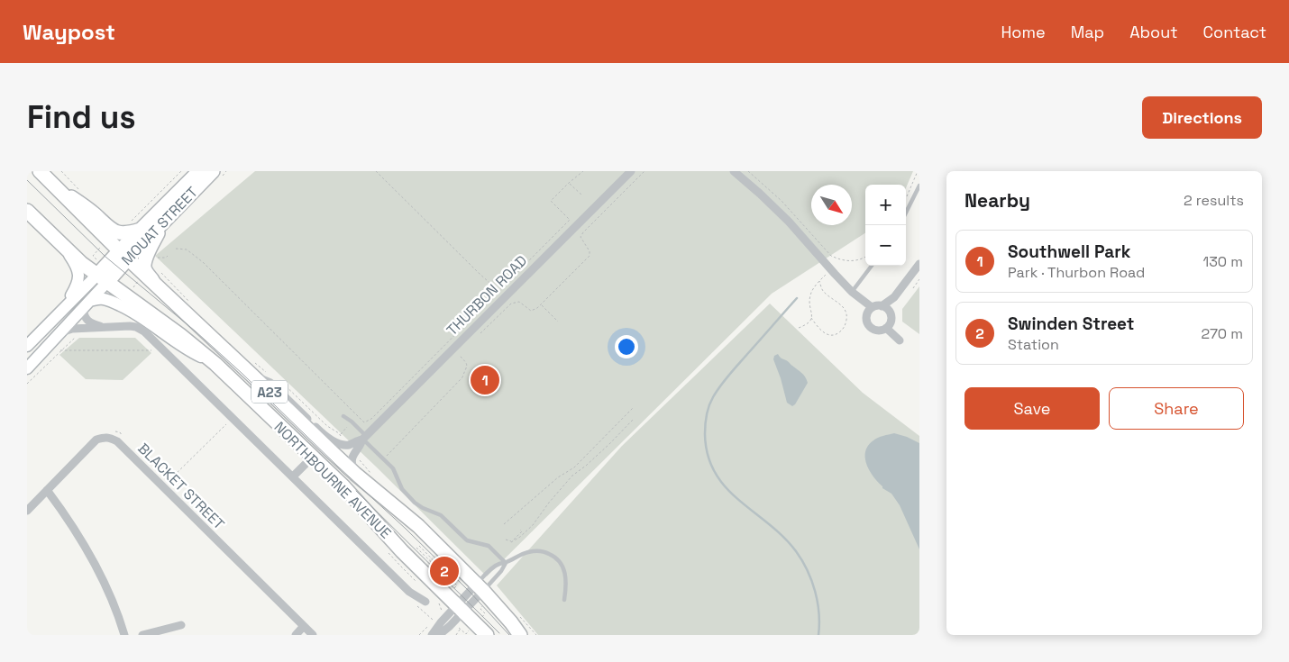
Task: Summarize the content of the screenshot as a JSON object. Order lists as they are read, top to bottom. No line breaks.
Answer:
{"streets":{"main road":["MOUAT STREET","A23","NORTHBOURNE AVENUE"],"street":["THURBON ROAD","BLACKET STREET"]},"crossings":[["MOUAT STREET","NORTHBOURNE AVENUE"],["THURBON ROAD","NORTHBOURNE AVENUE"]],"north":"bottom right","page":{"header":"Waypost","nav":["Home","Map","About","Contact"],"buttons":["Directions",["Save","Share"]],"title":"Find us","heading":["Nearby","2 results"],"map_buttons":["+","−"],"list":[{"mark":"1","name":"Southwell Park","note":"Park · Thurbon Road","value":"130 m"},{"mark":"2","name":"Swinden Street","note":"Station","value":"270 m"}],"pins":["1","2"]}}
